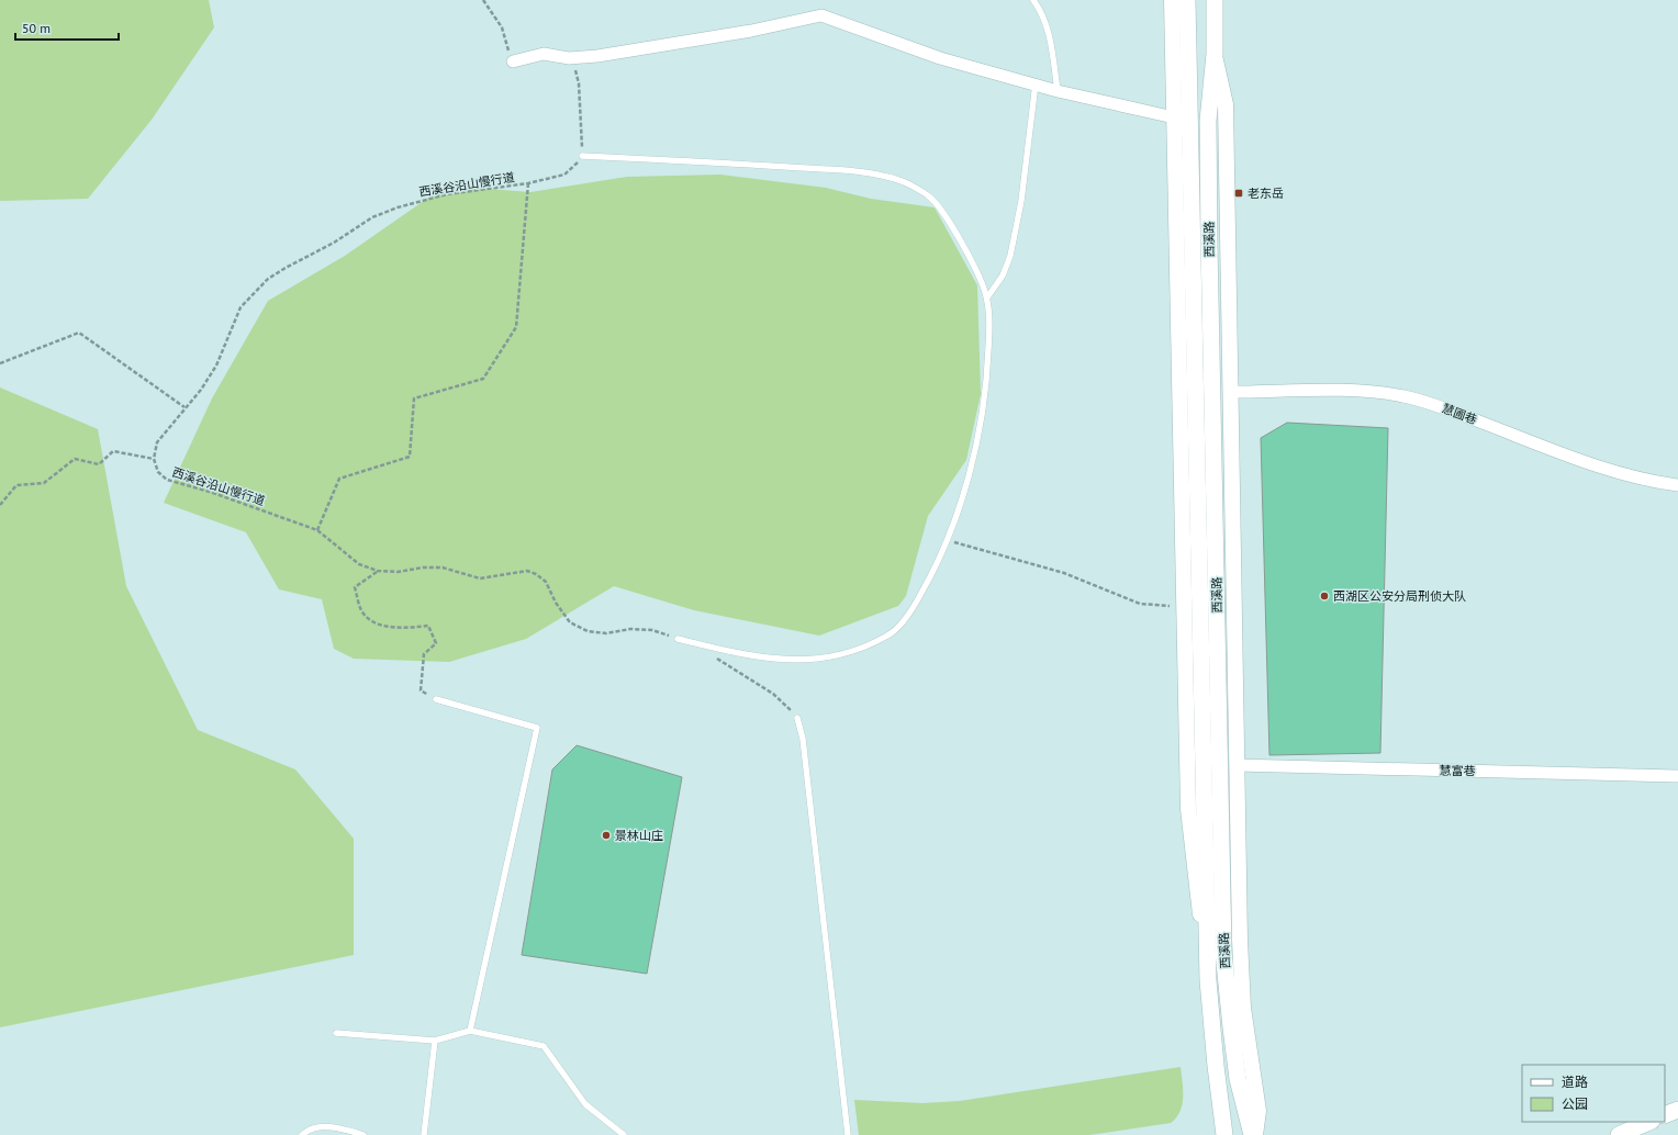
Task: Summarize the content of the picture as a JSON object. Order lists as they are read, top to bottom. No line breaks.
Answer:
{"streets":{"main road":["西溪路"],"street":["慧圃巷","慧富巷"],"path":["西溪谷沿山慢行道"]},"crossings":[["西溪路","慧圃巷"],["西溪路","慧富巷"]],"places":{"transit":["老东岳"],"other":["西湖区公安分局刑侦大队","景林山庄"]},"legend":["道路","公园"],"scale_bar":"50 m"}
